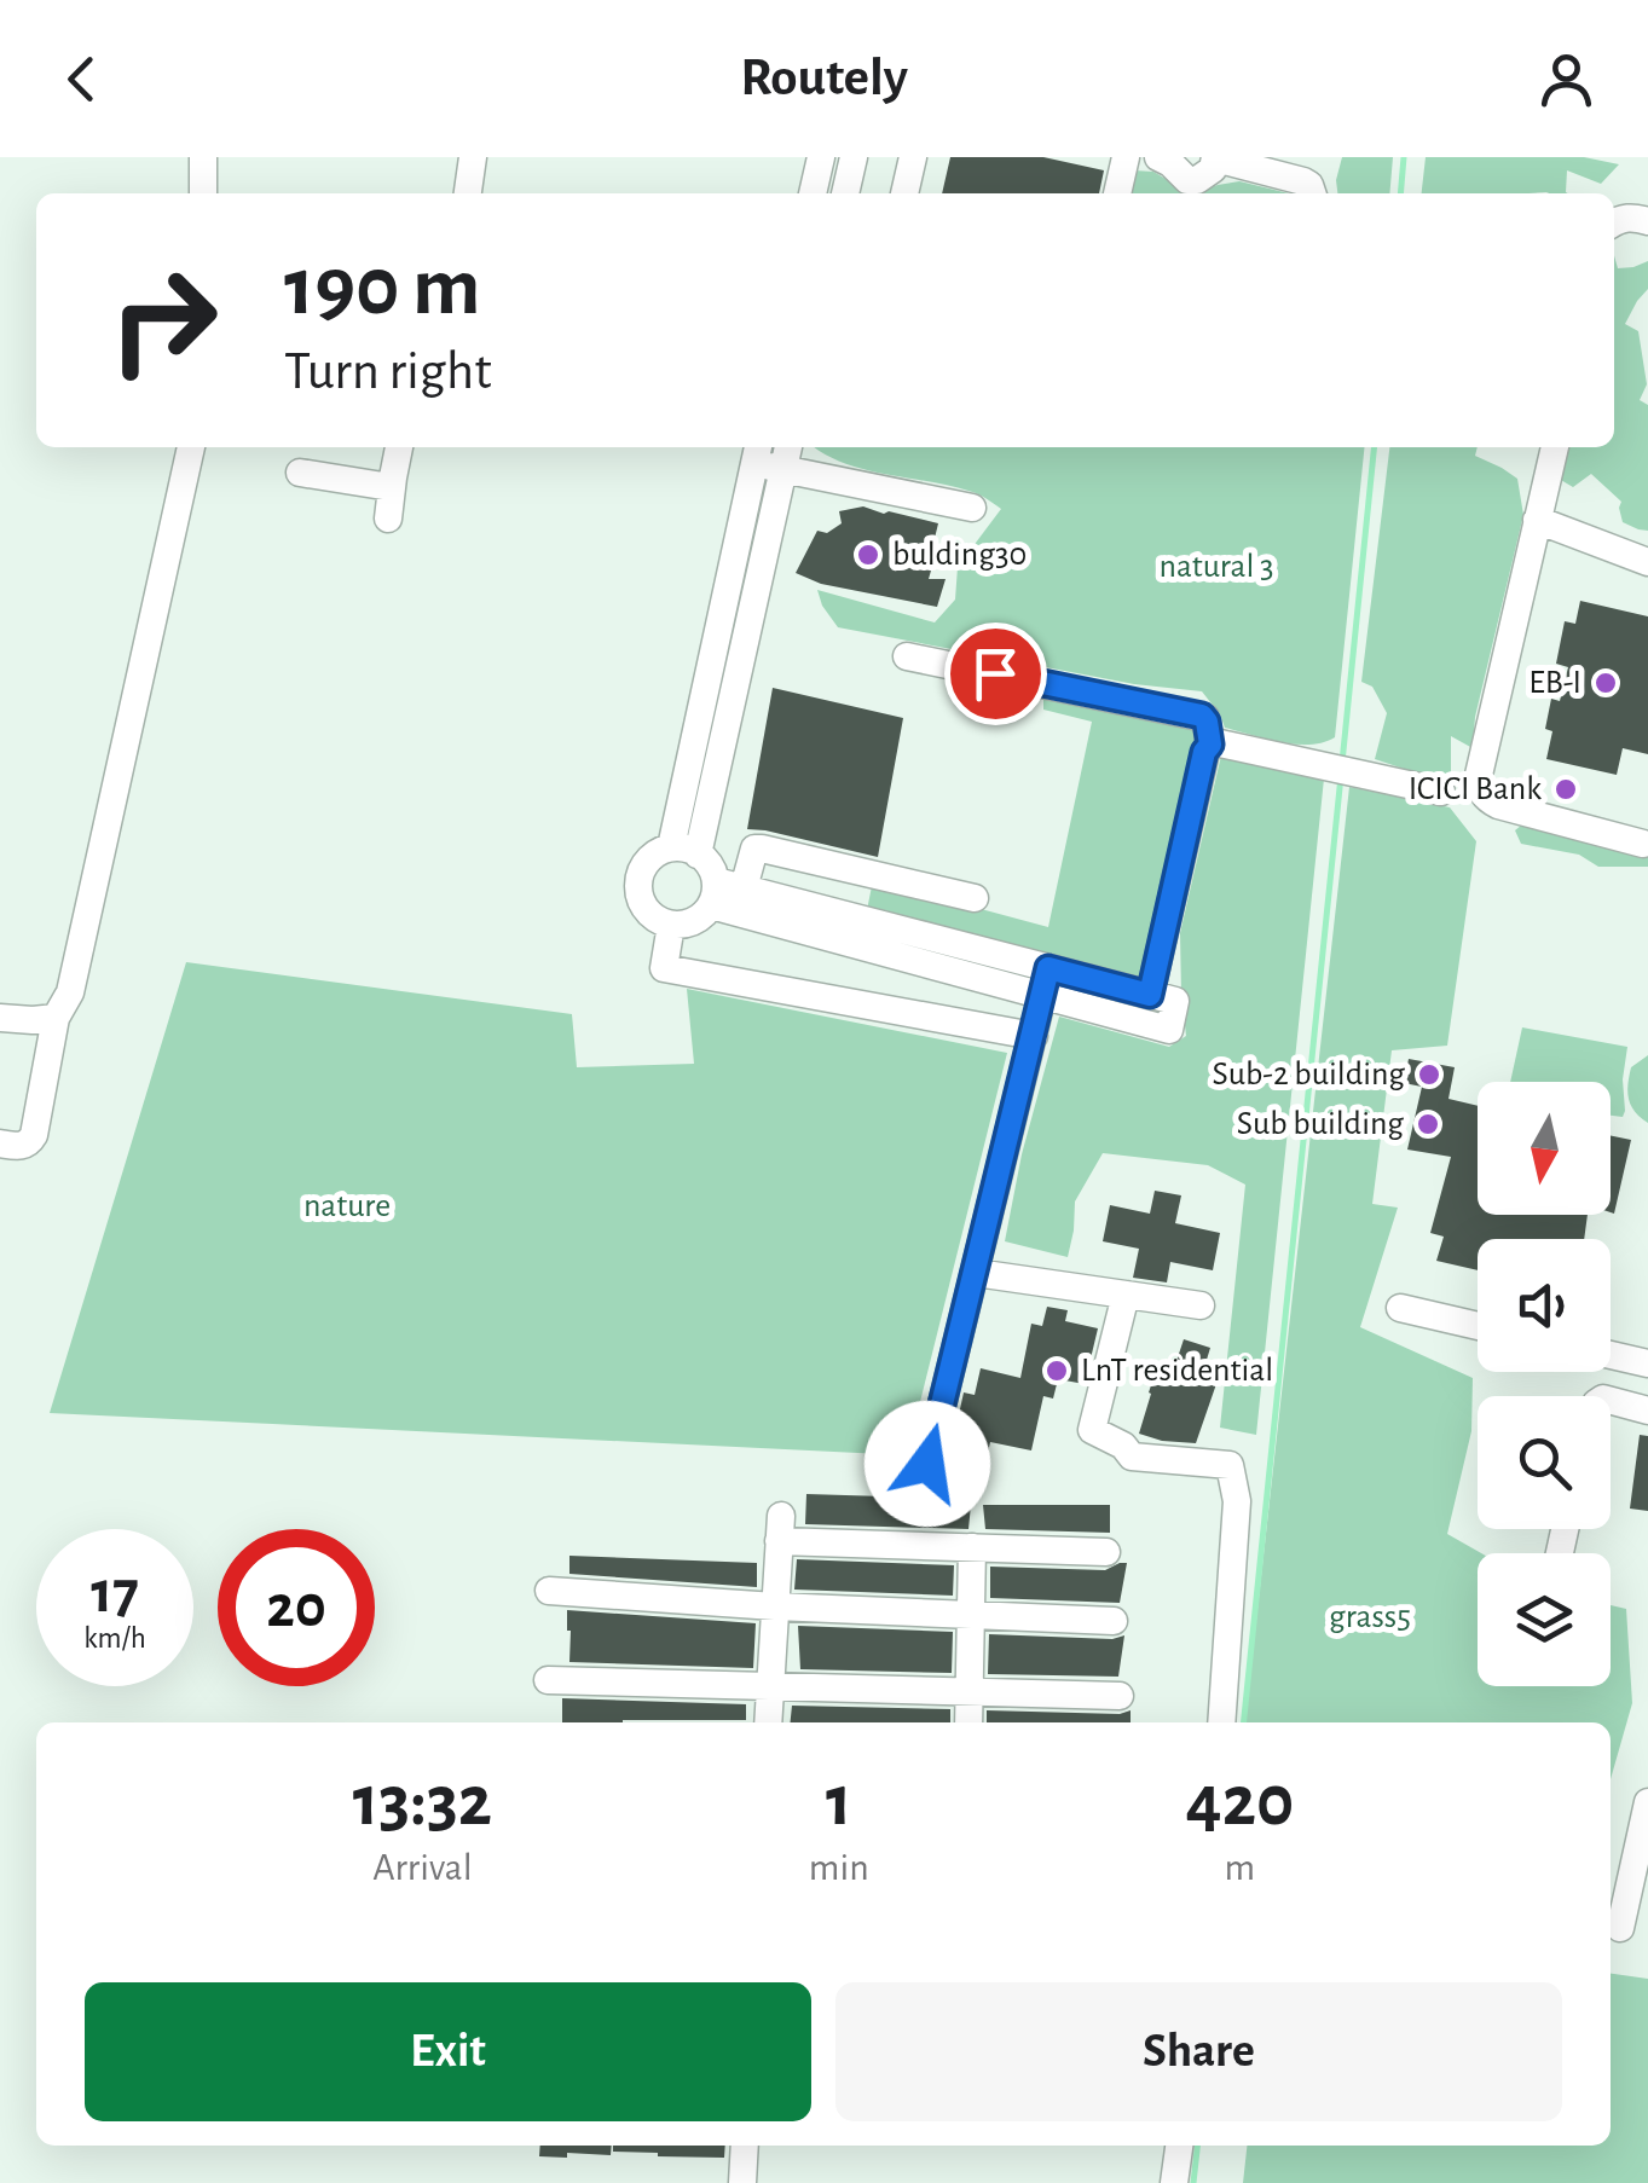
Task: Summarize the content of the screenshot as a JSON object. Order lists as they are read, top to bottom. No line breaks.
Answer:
{"parks":["natural 3","nature","grass5"],"places":["bulding30","EB-I","ICICI Bank","Sub-2 building","Sub building","LnT residential"],"north":"bottom","page":{"header":"Routely","turn":["190 m","Turn right"],"speed":"17 km/h","limit":"20","eta":["13:32","Arrival","1","min","420","m"],"buttons":["Exit","Share"]}}
